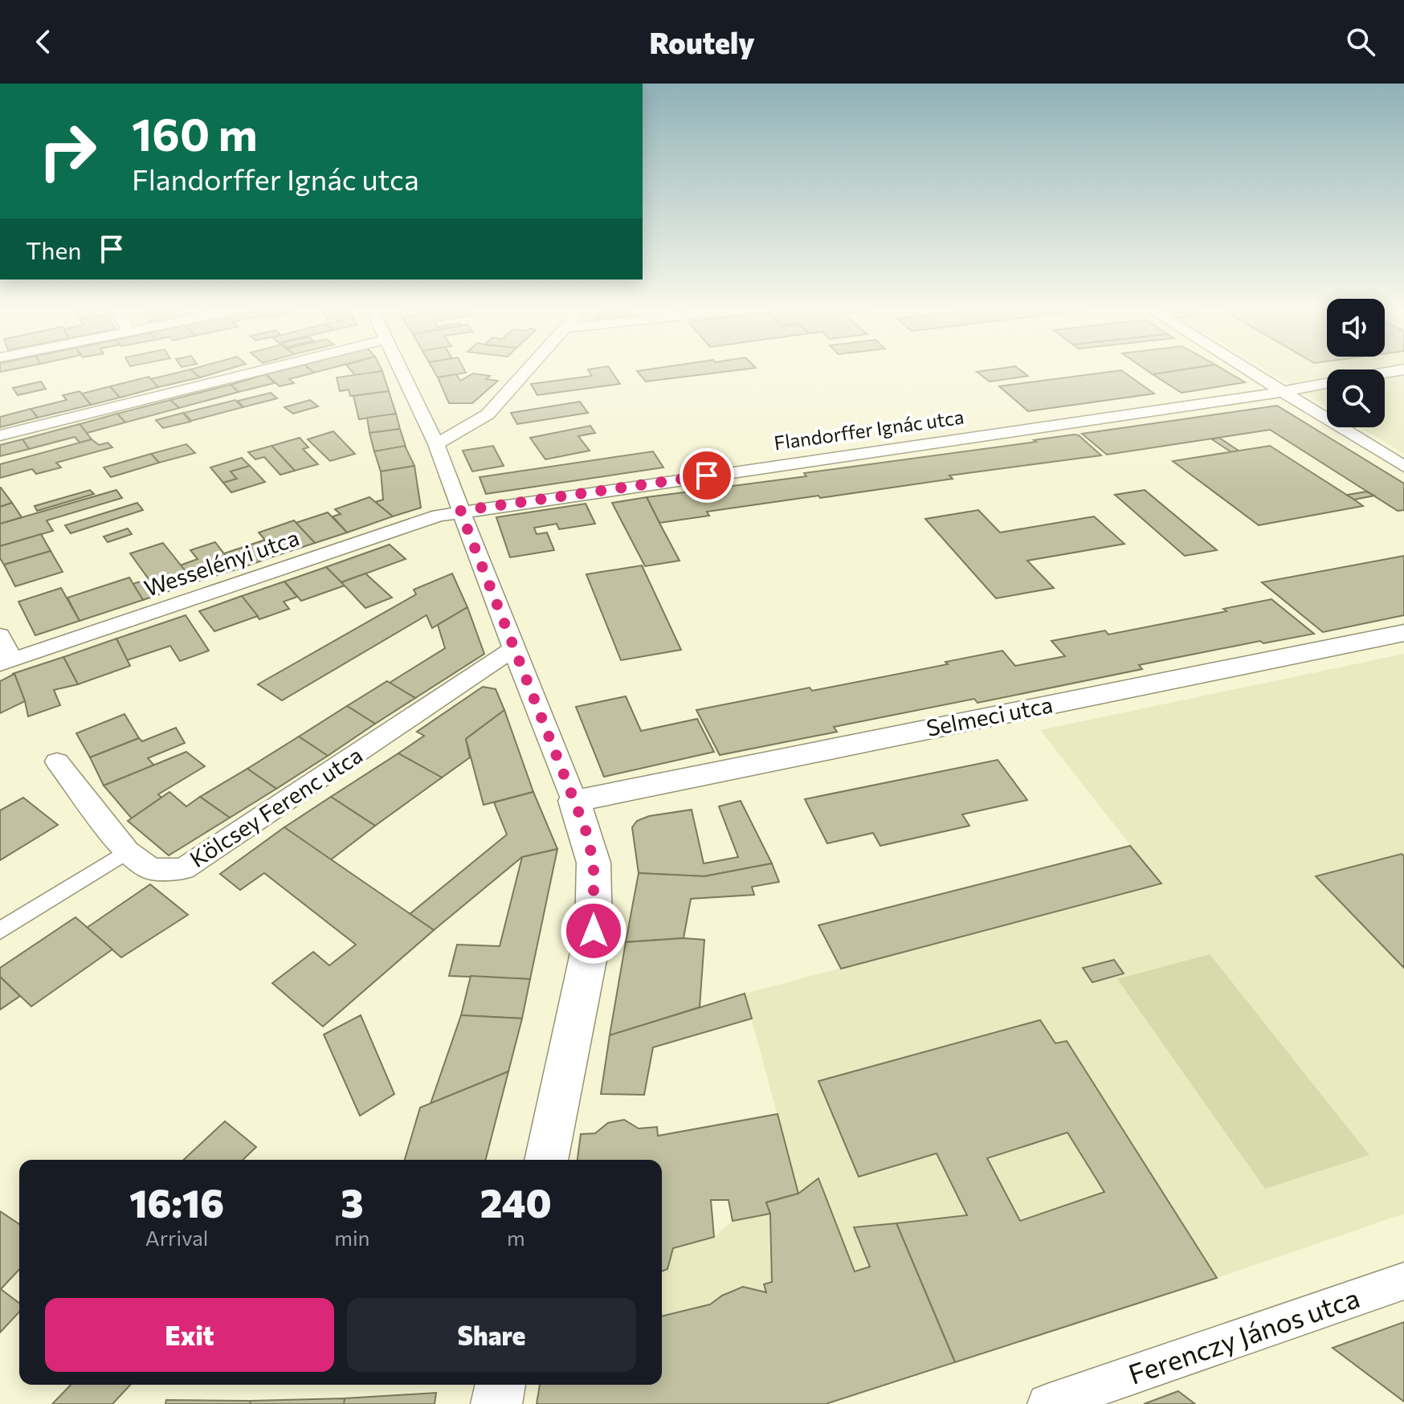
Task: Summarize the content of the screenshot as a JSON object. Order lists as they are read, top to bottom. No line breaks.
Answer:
{"streets":{"street":["Flandorffer Ignác utca","Wesselényi utca","Selmeci utca","Kölcsey Ferenc utca","Ferenczy János utca"]},"crossings":[["Flandorffer Ignác utca","Wesselényi utca"]],"page":{"header":"Routely","turn":["160 m","Flandorffer Ignác utca"],"then":"Then","eta":["16:16","Arrival","3","min","240","m"],"buttons":["Exit","Share"]}}
